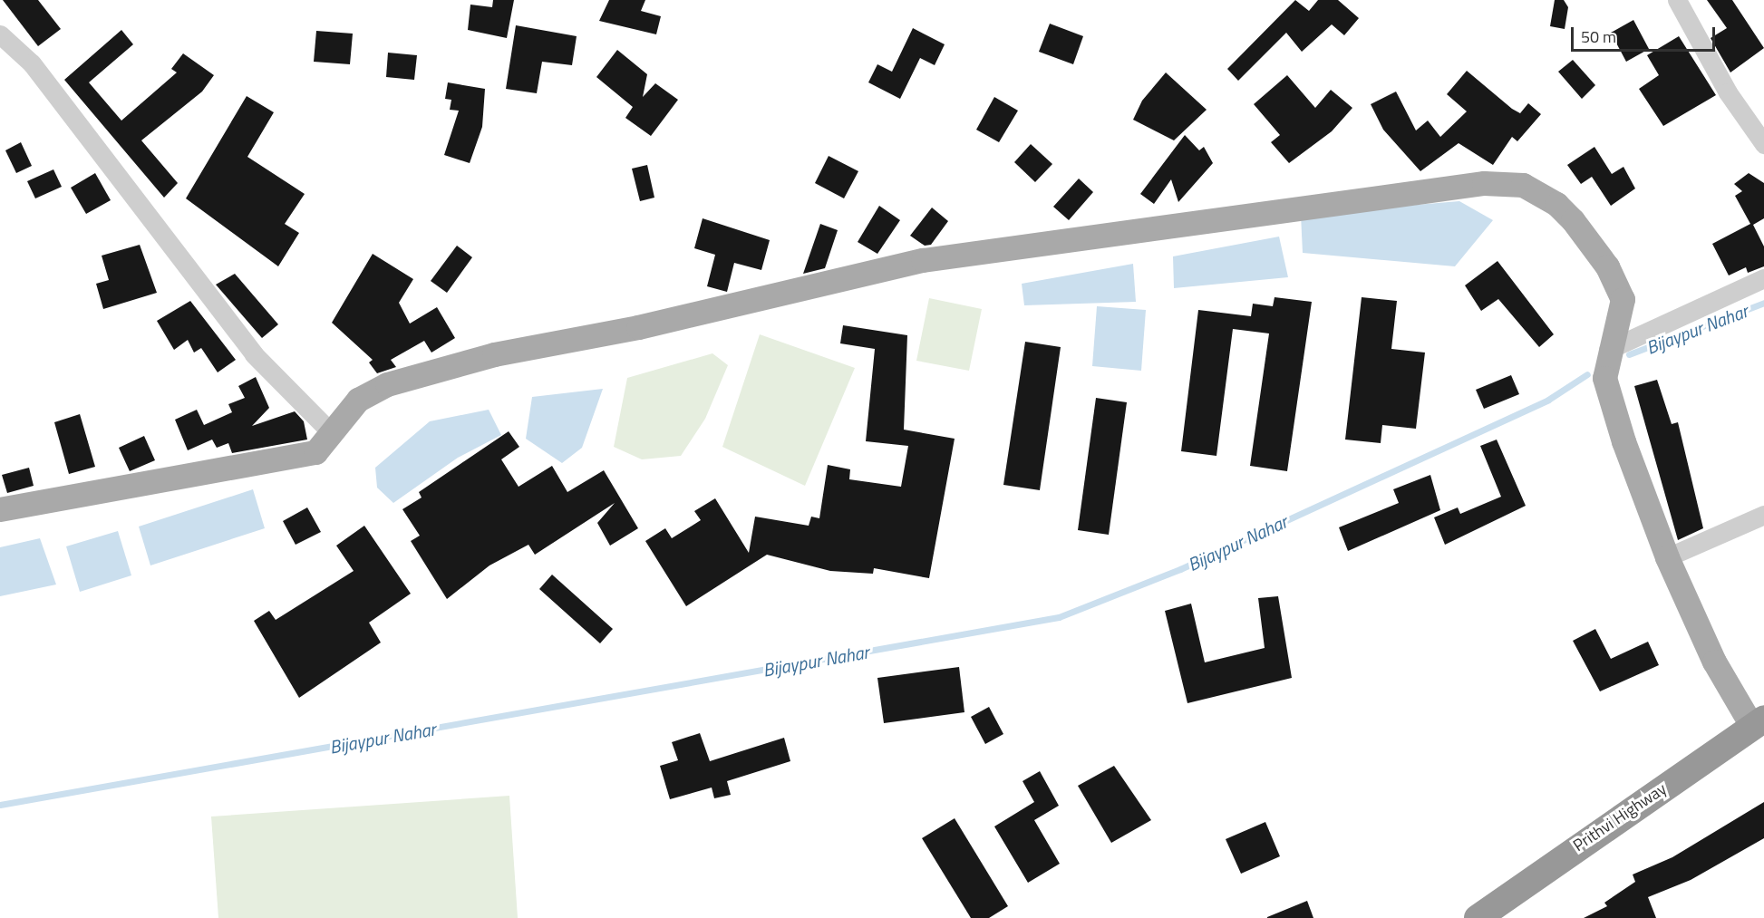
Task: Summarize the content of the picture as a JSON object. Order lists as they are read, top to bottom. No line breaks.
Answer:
{"streets":{"highway":["Prithvi Highway"]},"water":["Bijaypur Nahar"],"scale_bar":"50 m"}
